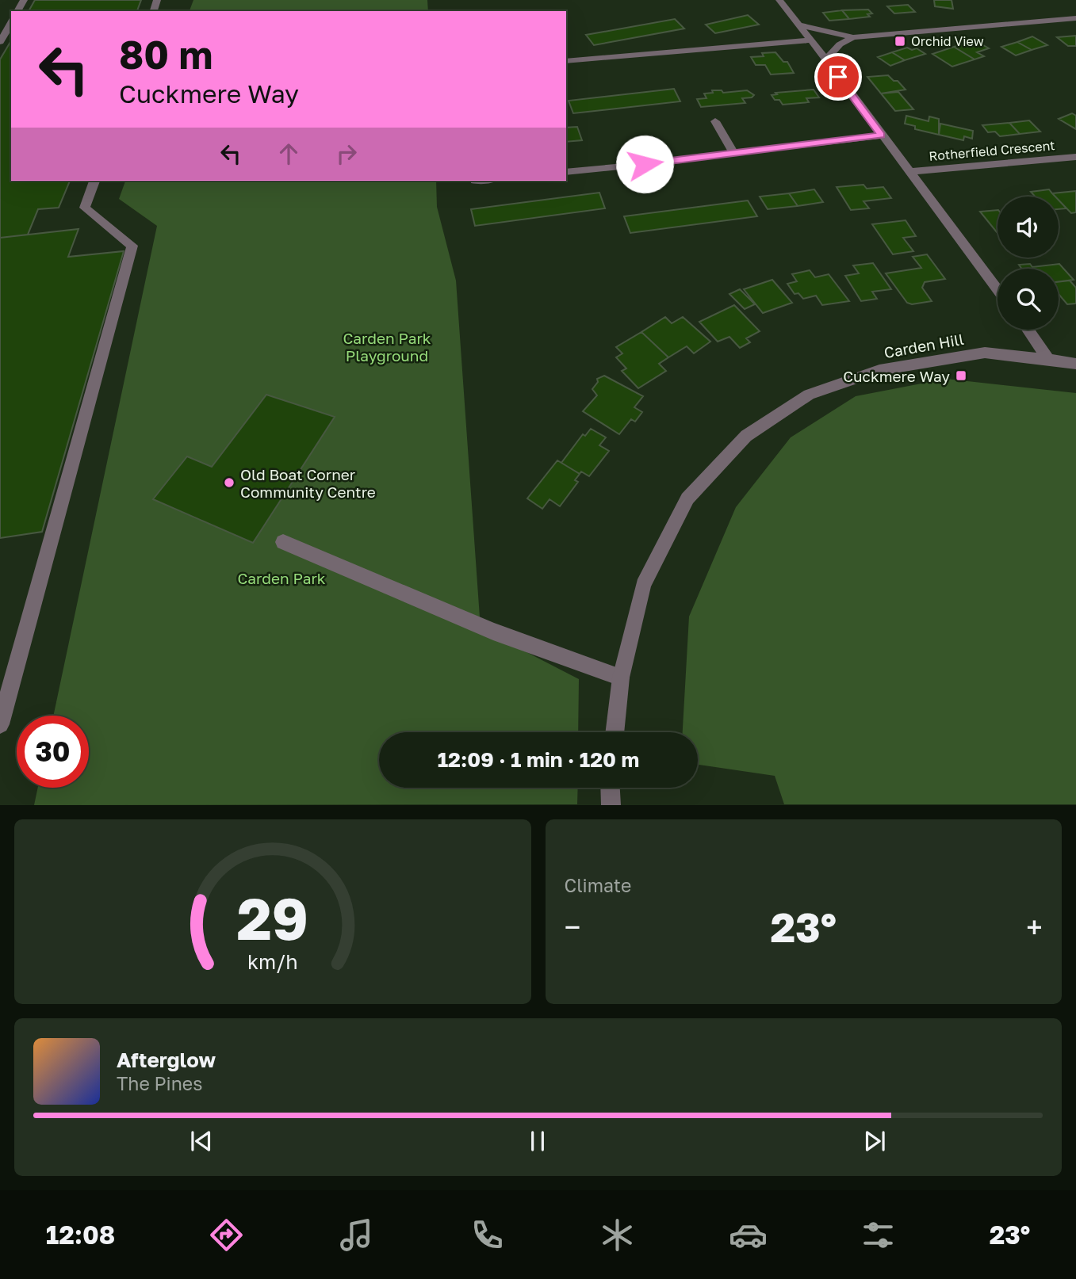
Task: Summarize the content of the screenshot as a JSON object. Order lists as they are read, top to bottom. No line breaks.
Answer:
{"streets":{"street":["Rotherfield Crescent","Carden Hill"]},"parks":["Carden Park Playground","Carden Park"],"places":{"transit":["Orchid View","Cuckmere Way"],"other":["Old Boat Corner Community Centre"]},"page":{"turn":["80 m","Cuckmere Way"],"limit":"30","trip":"12:09 · 1 min · 120 m","tile":"Climate","heat":["−","23°","+"],"song":["Afterglow","The Pines"],"tabs":["12:08","23°"],"gauge":["29","km/h"]}}
